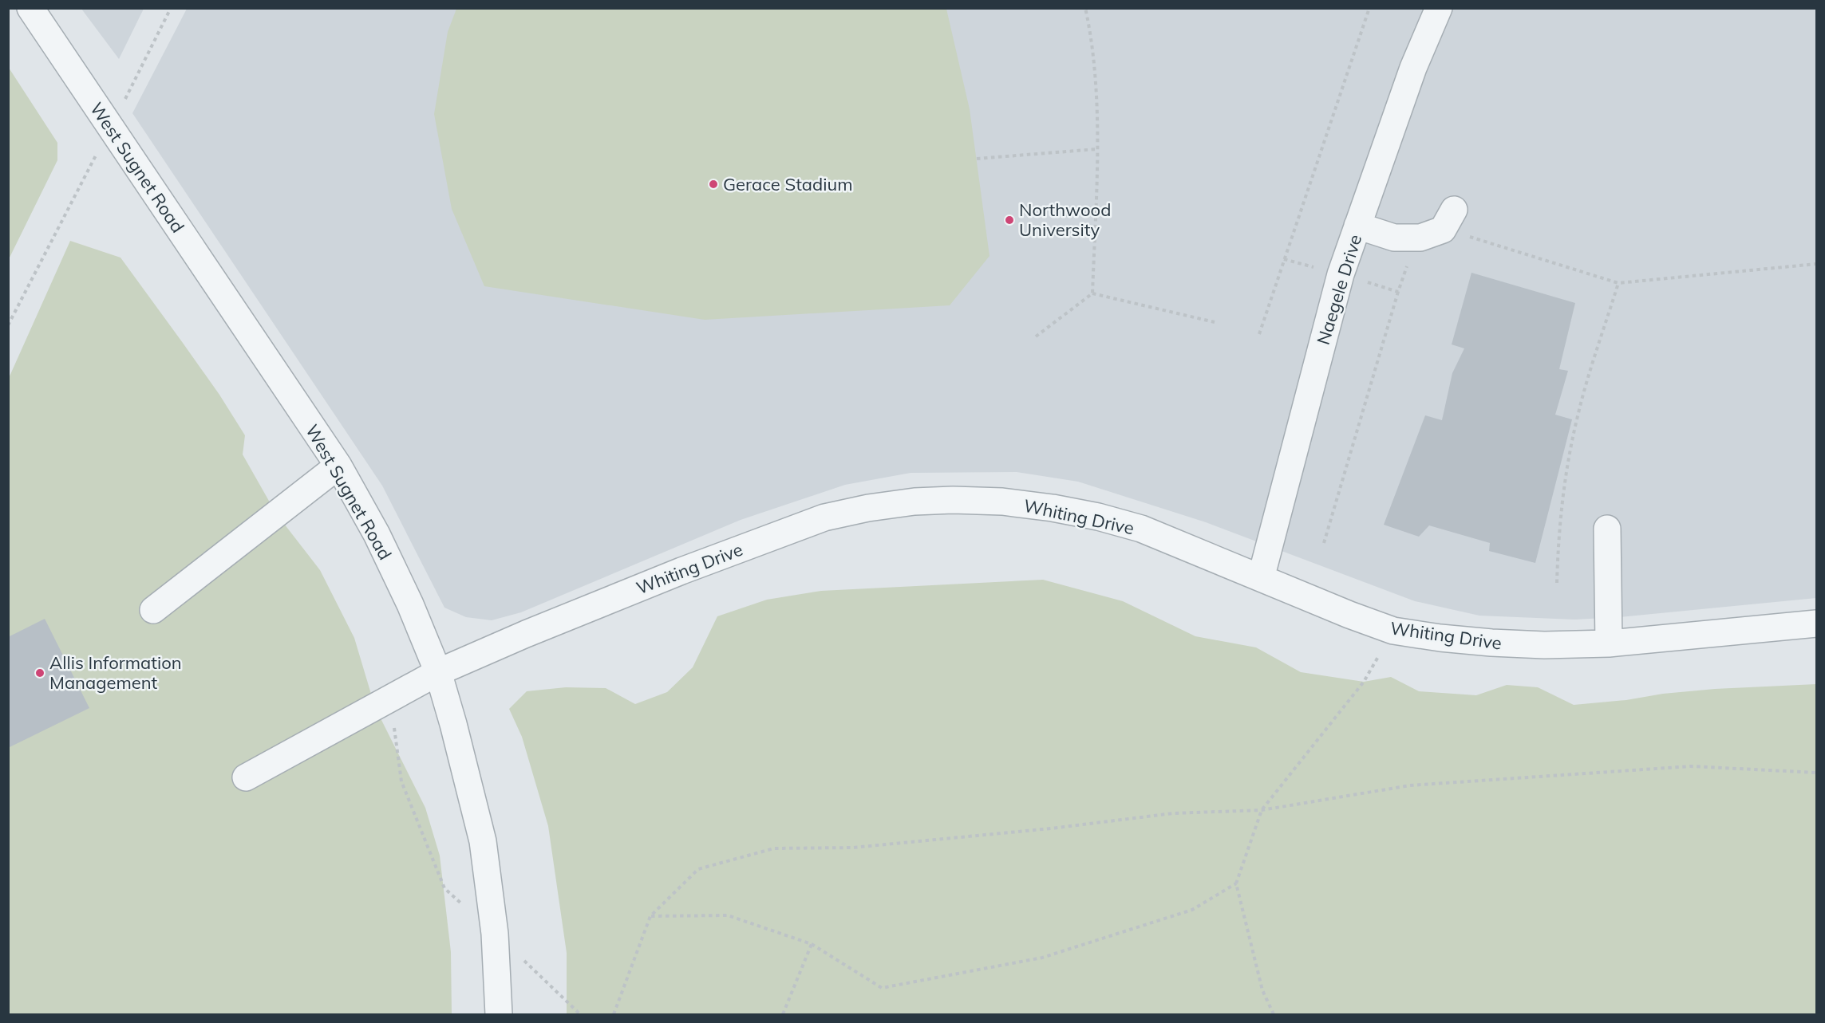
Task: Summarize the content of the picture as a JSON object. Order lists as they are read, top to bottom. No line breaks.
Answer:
{"streets":{"street":["West Sugnet Road","Naegele Drive","Whiting Drive"]},"crossings":[["West Sugnet Road","Whiting Drive"],["Naegele Drive","Whiting Drive"]],"places":["Gerace Stadium","Northwood University","Allis Information Management"]}
